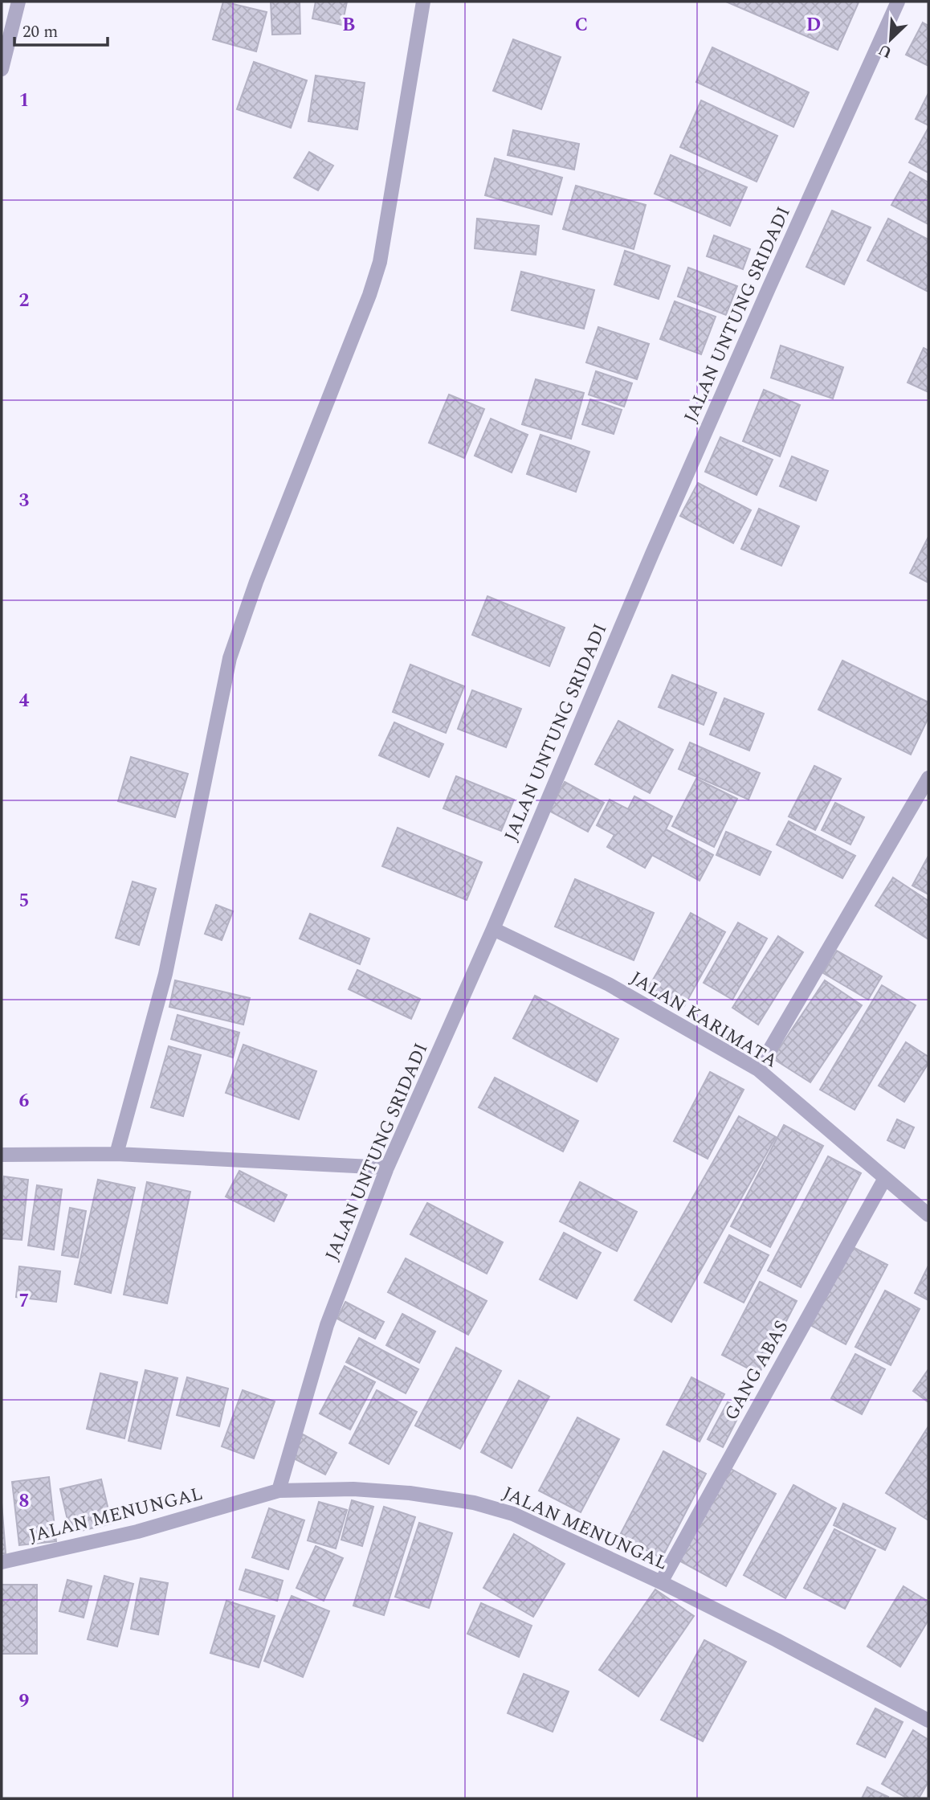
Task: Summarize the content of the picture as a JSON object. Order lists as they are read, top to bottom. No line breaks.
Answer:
{"streets":{"street":["JALAN UNTUNG SRIDADI","JALAN KARIMATA","GANG ABAS","JALAN MENUNGAL"]},"crossings":[["JALAN UNTUNG SRIDADI","JALAN KARIMATA"],["JALAN UNTUNG SRIDADI","JALAN MENUNGAL"],["JALAN KARIMATA","GANG ABAS"],["GANG ABAS","JALAN MENUNGAL"]],"scale_bar":"20 m","north":"bottom left","grid":{"columns":["B","C","D"],"rows":["1","2","3","4","5","6","7","8","9"]}}
